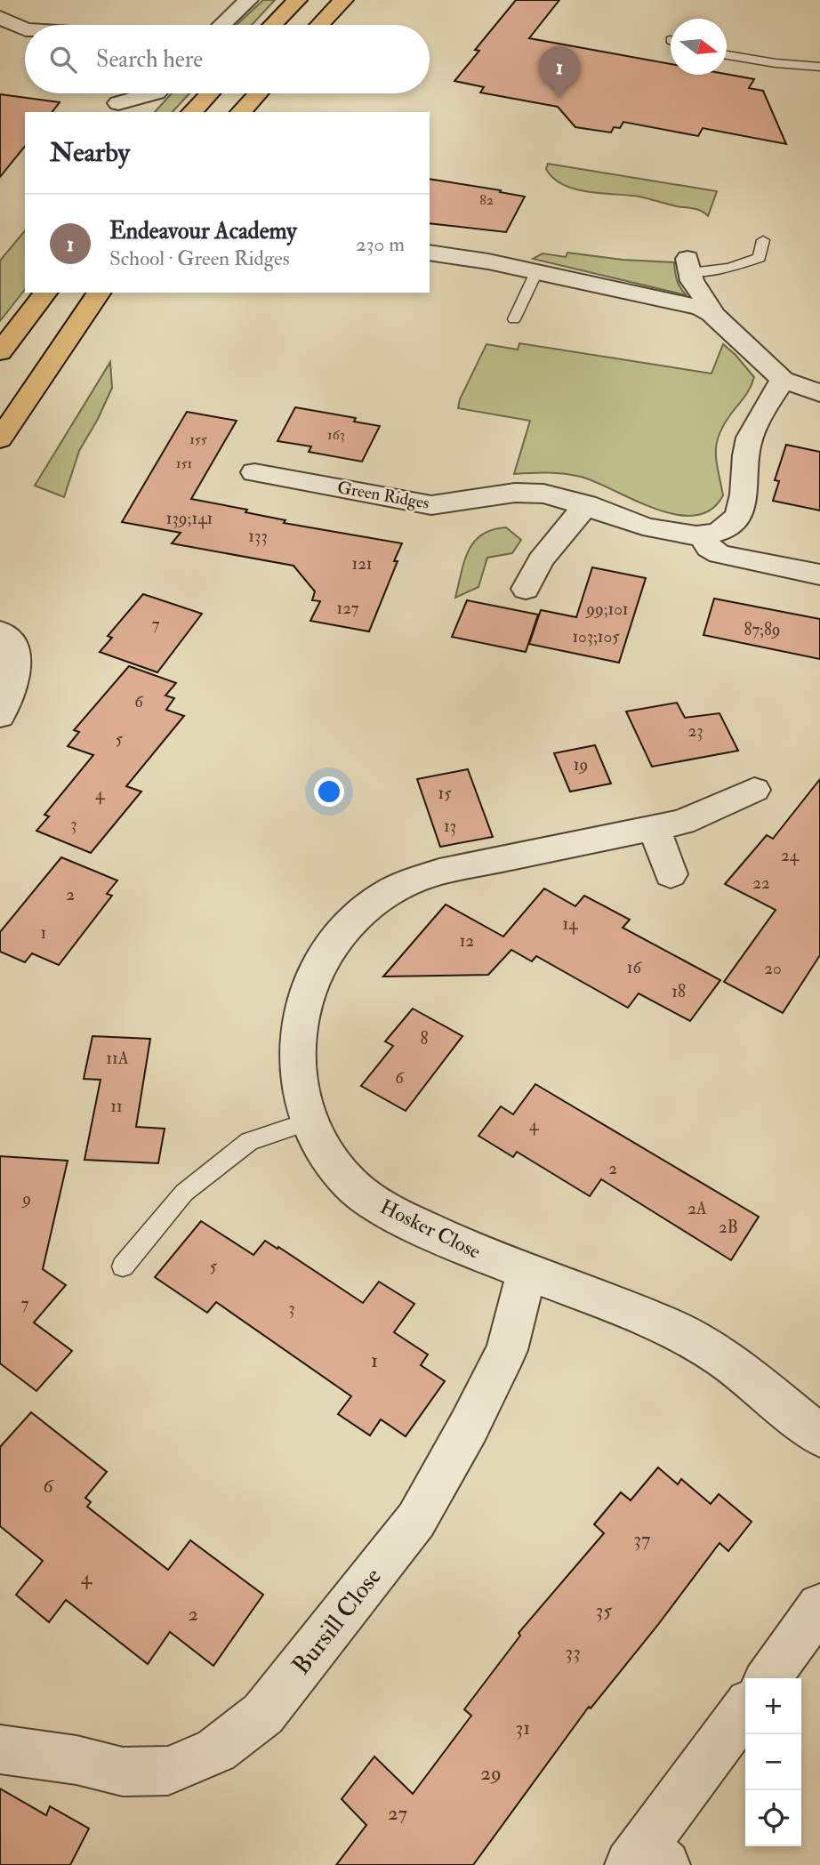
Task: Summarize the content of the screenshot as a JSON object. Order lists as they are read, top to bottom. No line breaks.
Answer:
{"streets":{"street":["Green Ridges","Hosker Close","Bursill Close"]},"crossings":[["Hosker Close","Bursill Close"]],"house_numbers":["82","163","155","151","139;141","133","121","127","99;101","7","87;89","103;105","6","23","5","19","15","4","3","13","24","22","2","14","1","12","16","20","18","8","11A","6","11","4","2","9","2A","2B","5","7","3","1","6","37","4","35","2","33","31","29","27"],"north":"right","page":{"search":"Search here","pins":"1","heading":"Nearby","list":[{"mark":"1","name":"Endeavour Academy","note":"School · Green Ridges","value":"230 m"}],"map_buttons":["+","−"]}}
